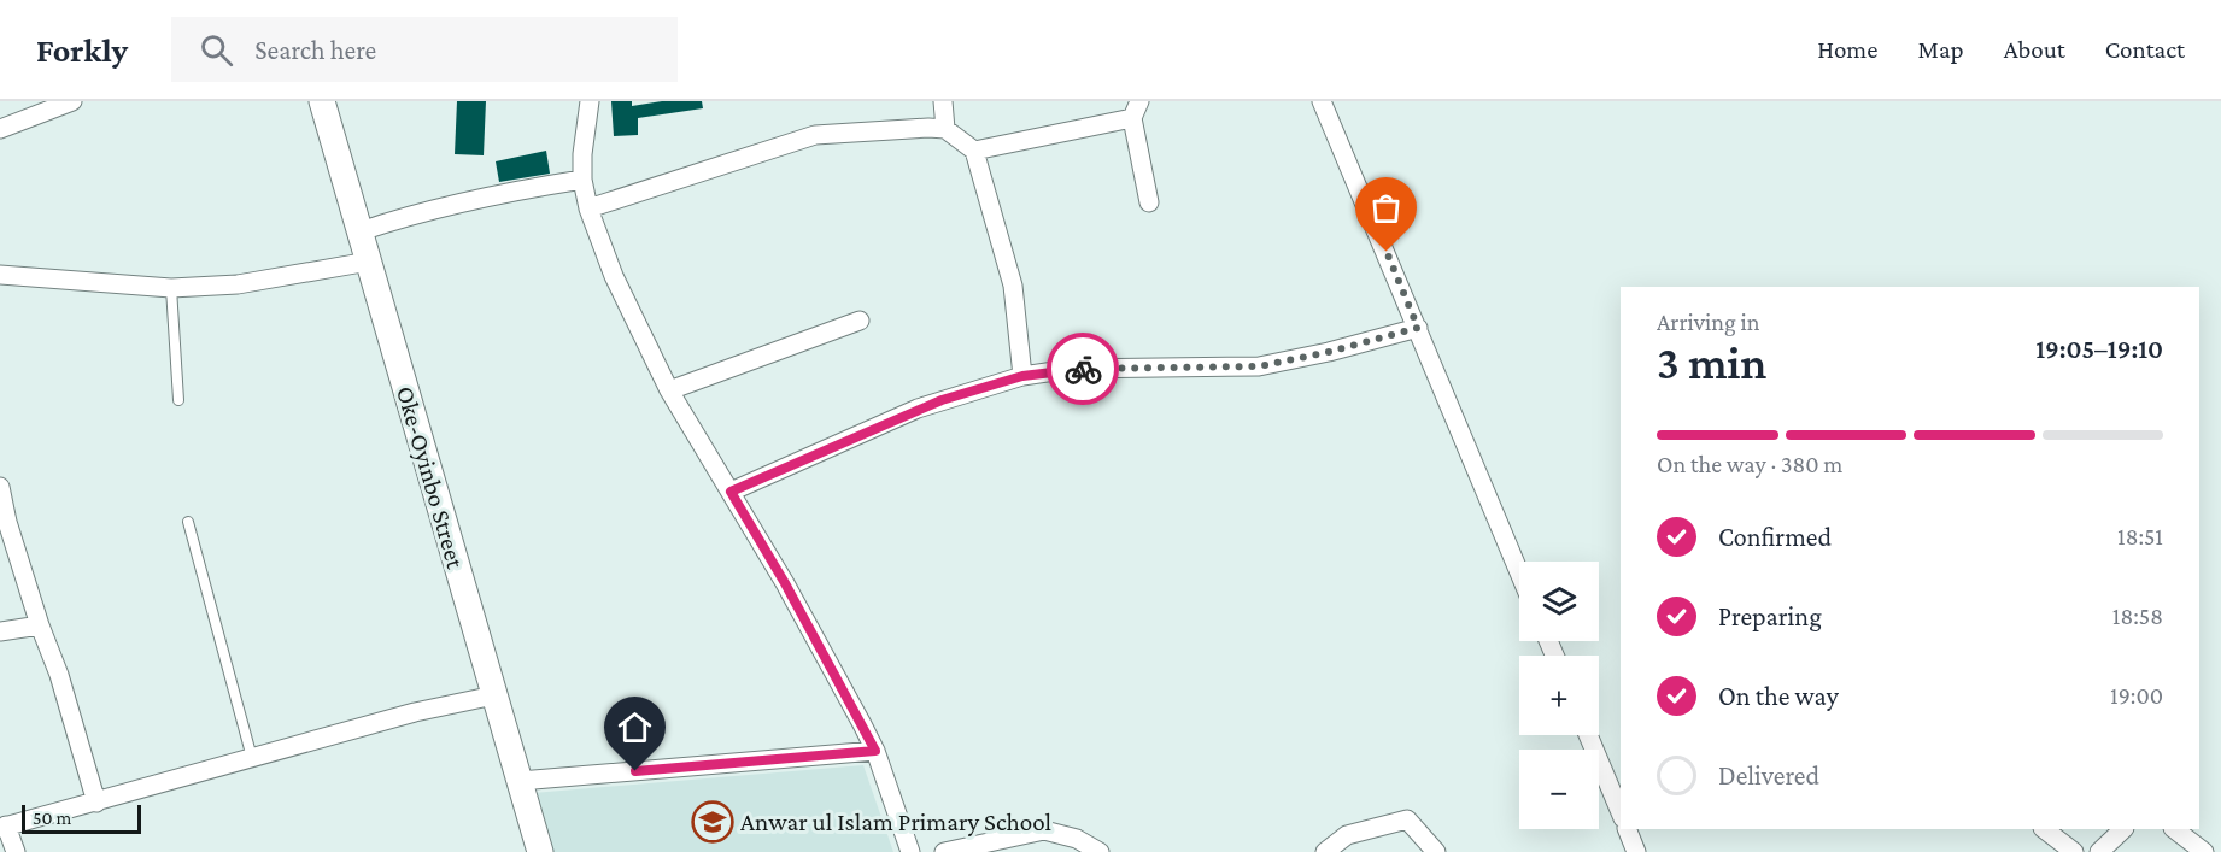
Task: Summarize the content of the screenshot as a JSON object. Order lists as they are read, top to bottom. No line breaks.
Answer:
{"streets":{"main road":["Oke-Oyinbo Street"]},"places":{"school or university":["Anwar ul Islam Primary School"]},"scale_bar":"50 m","page":{"header":"Forkly","search":"Search here","nav":["Home","Map","About","Contact"],"heading":["3 min","Arriving in","19:05–19:10"],"bar":"On the way · 380 m","list":[["Confirmed","18:51"],["Preparing","18:58"],["On the way","19:00"],"Delivered"],"map_buttons":["+","−"],"scale":"50 m"}}
